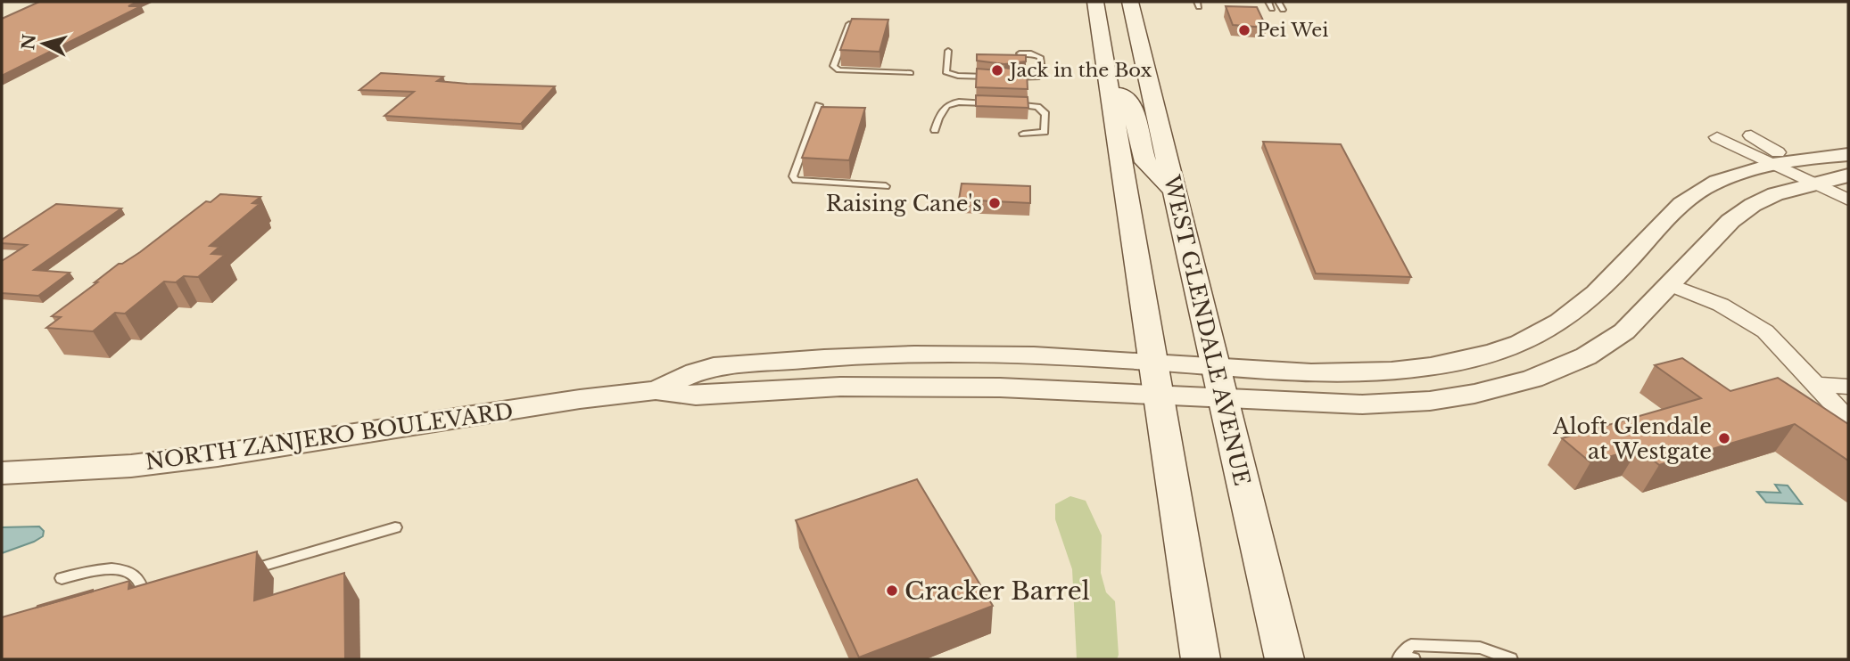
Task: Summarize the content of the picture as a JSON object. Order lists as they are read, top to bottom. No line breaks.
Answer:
{"streets":{"main road":["WEST GLENDALE AVENUE"],"street":["NORTH ZANJERO BOULEVARD"]},"crossings":[["WEST GLENDALE AVENUE","NORTH ZANJERO BOULEVARD"]],"places":["Pei Wei","Jack in the Box","Raising Cane's","Aloft Glendale at Westgate","Cracker Barrel"],"north":"left"}
